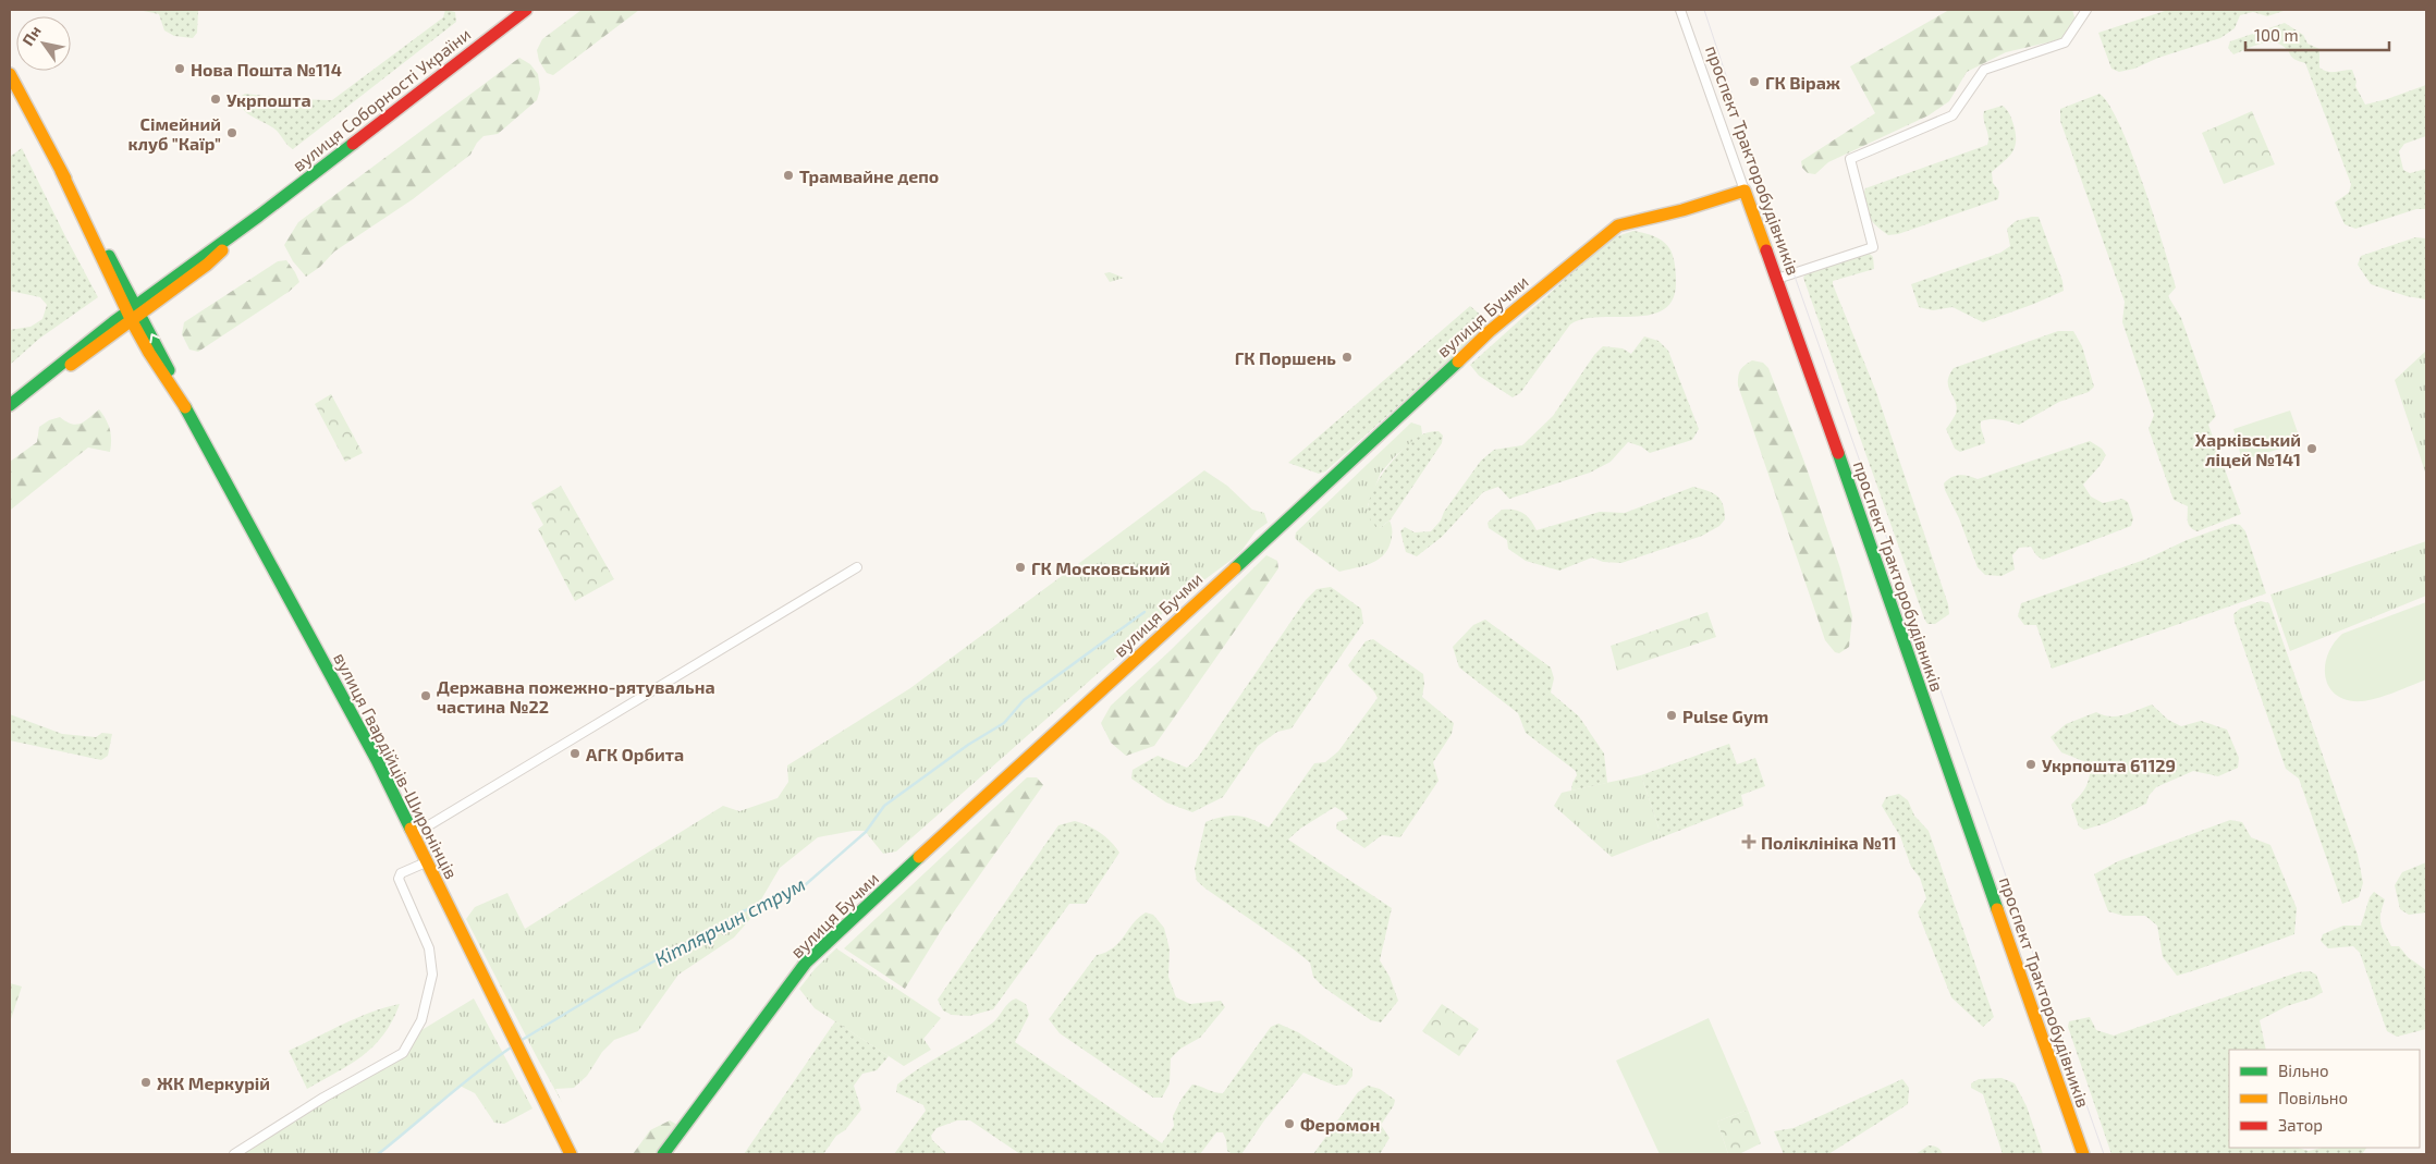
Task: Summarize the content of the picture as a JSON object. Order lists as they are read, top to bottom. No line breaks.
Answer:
{"streets":{"street":["вулиця Соборності України","проспект Тракторобудівників","вулиця Бучми","вулиця Гвардійців-Широнінців"]},"crossings":[["вулиця Соборності України","вулиця Гвардійців-Широнінців"],["проспект Тракторобудівників","вулиця Бучми"]],"water":["Кітлярчин струм"],"places":{"other":["Нова Пошта №114","ГК Віраж","Укрпошта","Сімейний клуб \"Каїр\"","Трамвайне депо","ГК Поршень","Харківський ліцей №141","ГК Московський","Державна пожежно-рятувальна частина №22","Pulse Gym","АГК Орбита","Укрпошта 61129","ЖК Меркурій","Феромон"],"health":["Поліклініка №11"]},"legend":["Вільно","Повільно","Затор"],"scale_bar":"100 m","north":"top left"}
